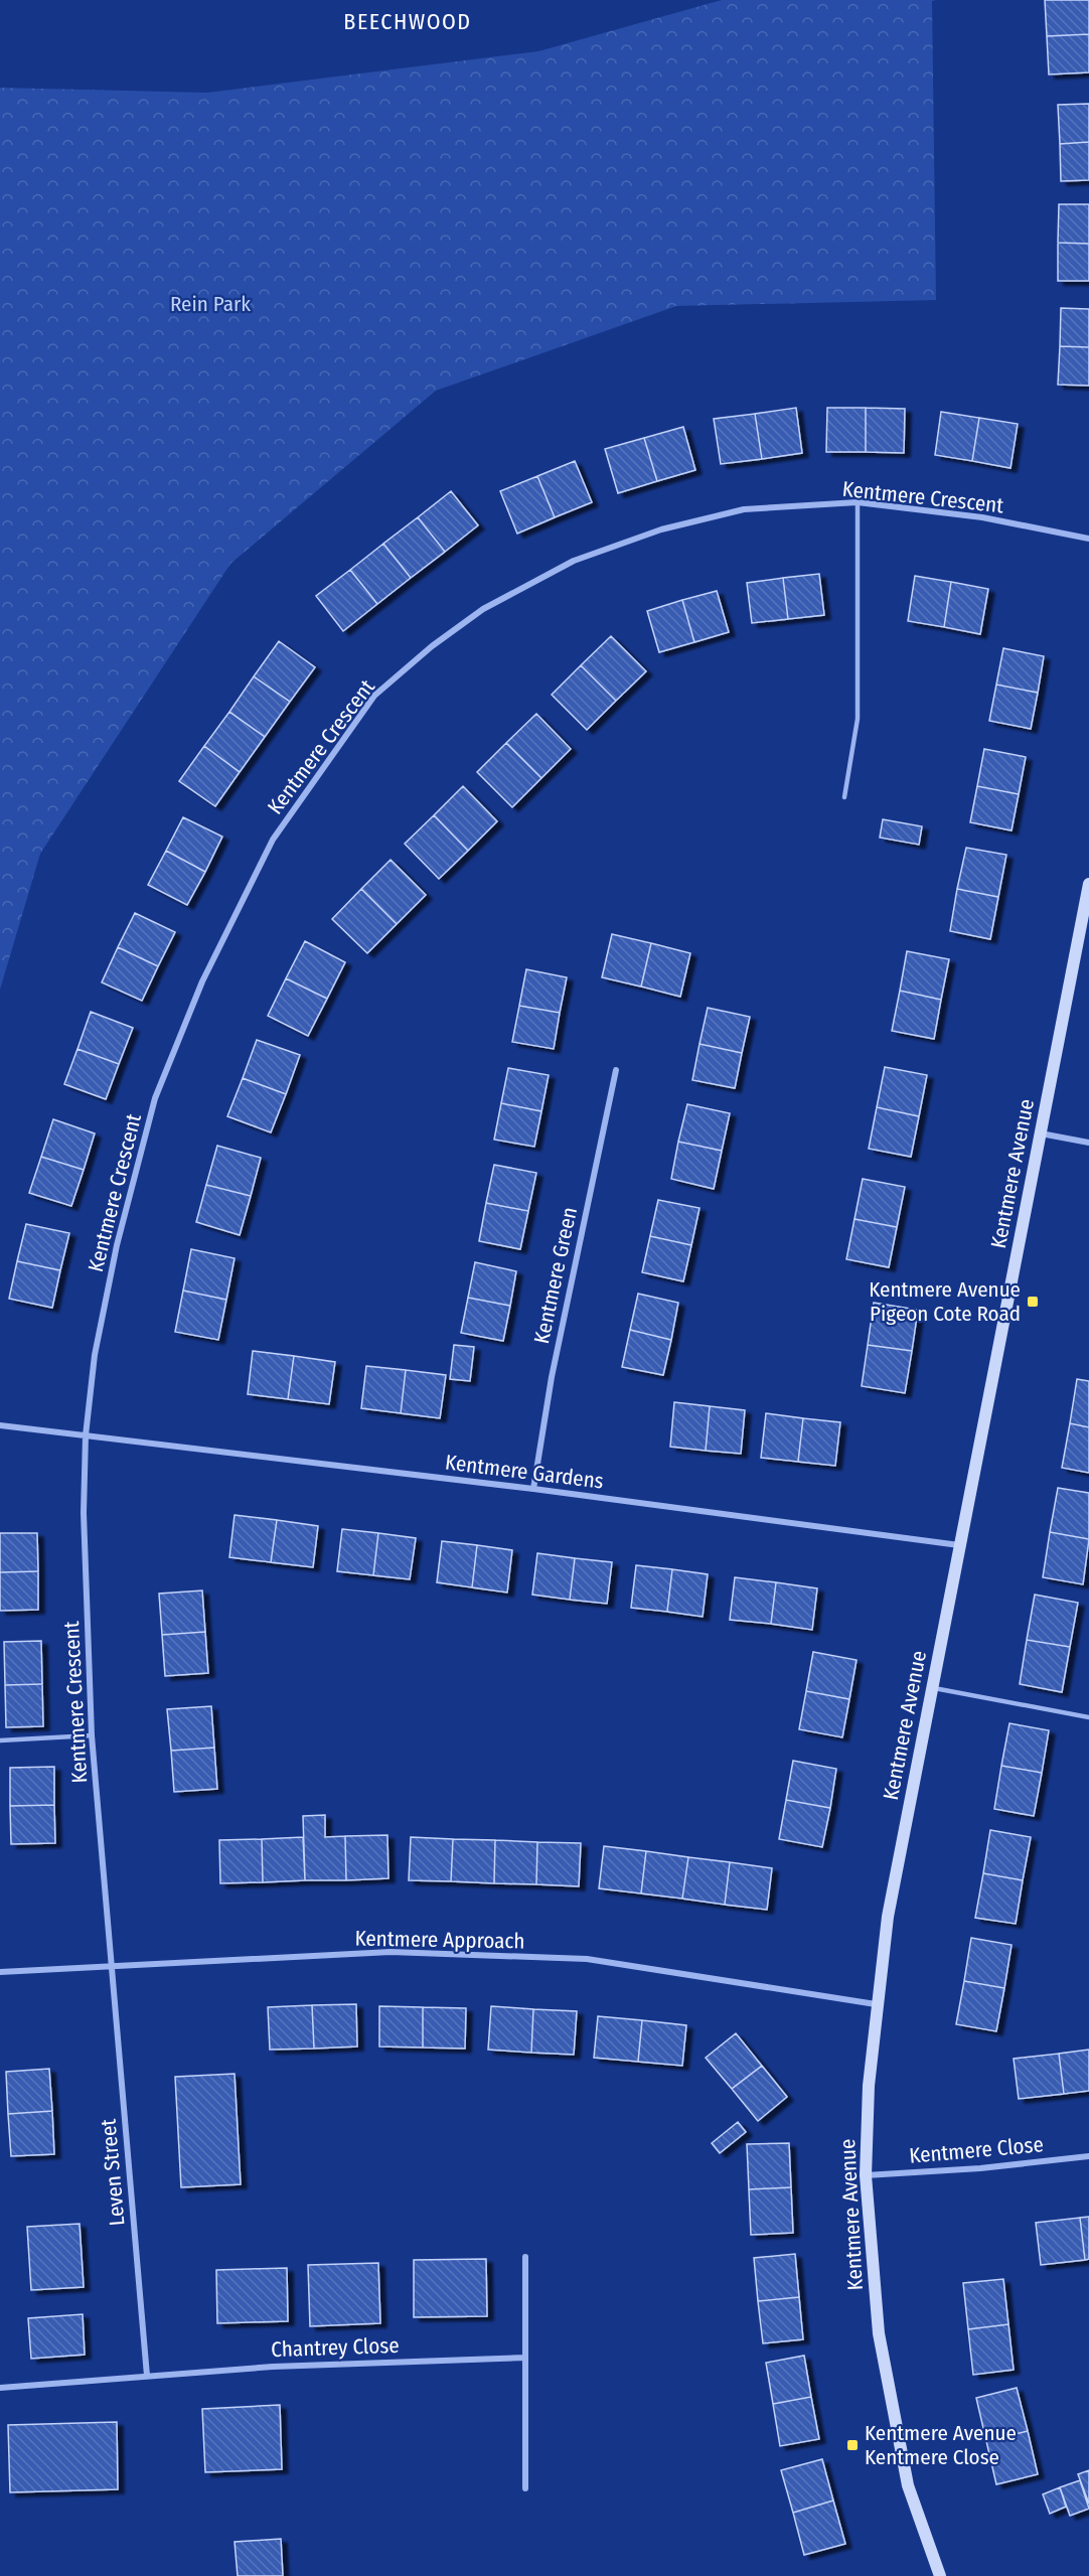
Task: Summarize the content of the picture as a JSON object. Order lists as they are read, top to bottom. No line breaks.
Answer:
{"streets":{"street":["Kentmere Crescent","Kentmere Avenue","Kentmere Green","Kentmere Gardens","Kentmere Approach","Kentmere Close","Leven Street","Chantrey Close"]},"crossings":[["Kentmere Crescent","Kentmere Gardens"],["Kentmere Crescent","Kentmere Approach"],["Kentmere Crescent","Leven Street"],["Kentmere Avenue","Kentmere Gardens"],["Kentmere Avenue","Kentmere Approach"],["Kentmere Avenue","Kentmere Close"],["Kentmere Green","Kentmere Gardens"],["Kentmere Approach","Leven Street"],["Leven Street","Chantrey Close"]],"districts":["BEECHWOOD"],"parks":["Rein Park"],"places":{"transit":["Kentmere Avenue Pigeon Cote Road","Kentmere Avenue Kentmere Close"]}}
